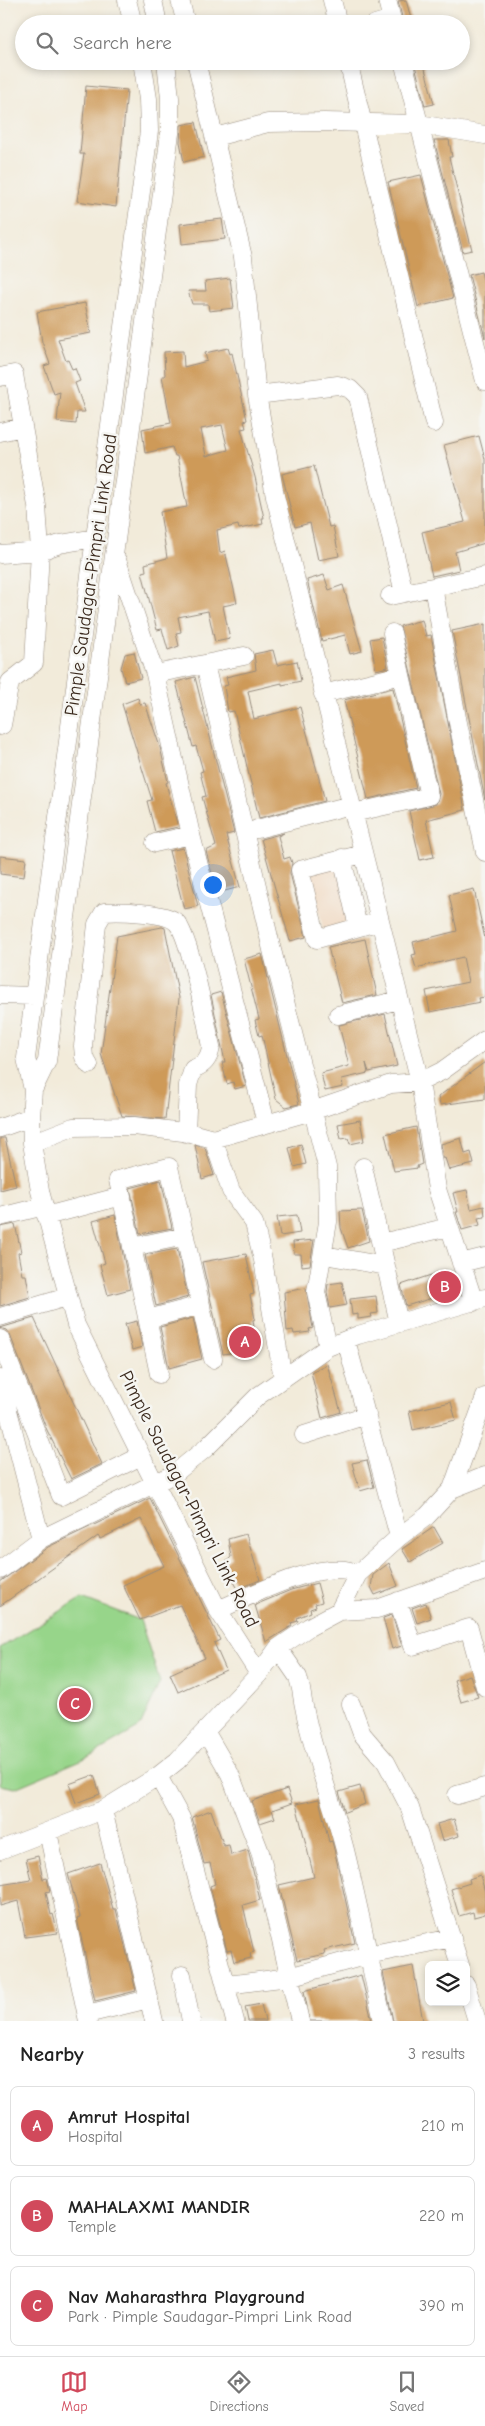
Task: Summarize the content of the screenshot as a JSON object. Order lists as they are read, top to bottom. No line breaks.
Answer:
{"streets":{"street":["Pimple Saudagar-Pimpri Link Road"]},"page":{"search":"Search here","pins":["B","A","C"],"heading":["Nearby","3 results"],"list":[{"mark":"A","name":"Amrut Hospital","note":"Hospital","value":"210 m"},{"mark":"B","name":"MAHALAXMI MANDIR","note":"Temple","value":"220 m"},{"mark":"C","name":"Nav Maharasthra Playground","note":"Park · Pimple Saudagar-Pimpri Link Road","value":"390 m"}],"nav":["Map","Directions","Saved"]}}
